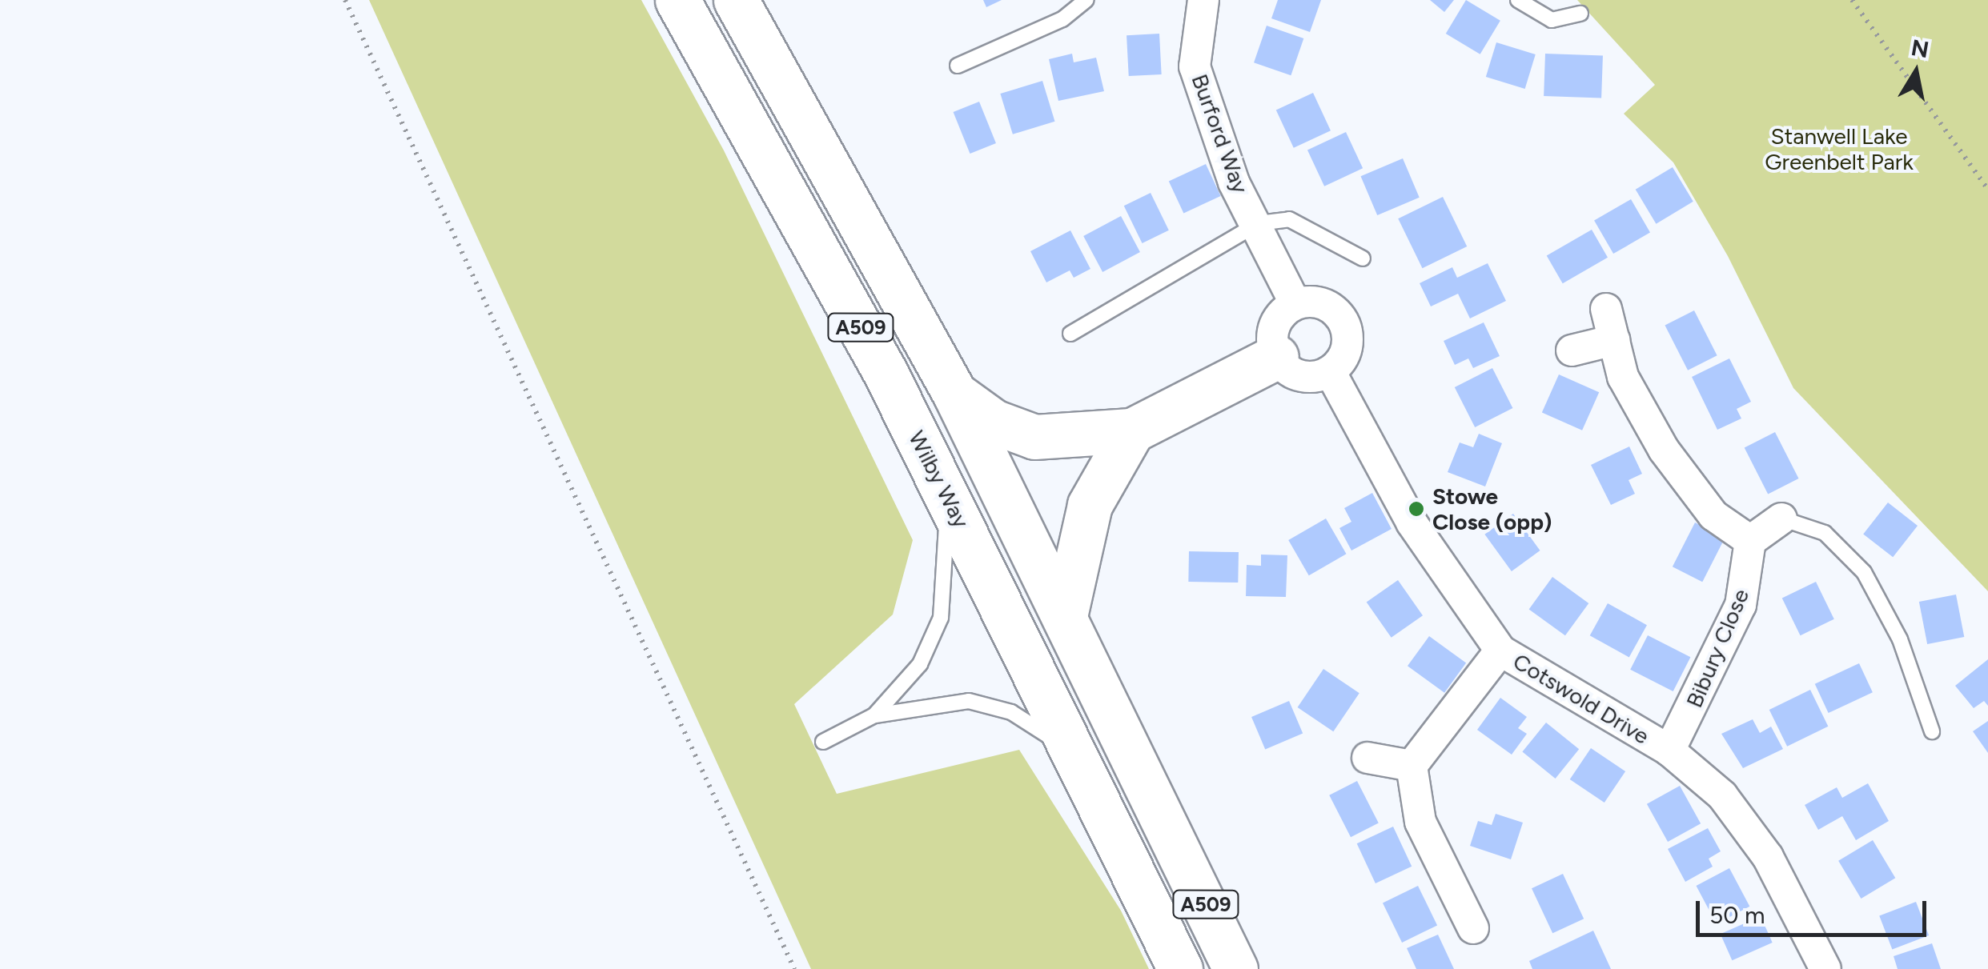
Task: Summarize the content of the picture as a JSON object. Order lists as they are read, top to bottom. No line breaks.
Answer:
{"streets":{"highway":["A509","Wilby Way"],"street":["Burford Way","Bibury Close","Cotswold Drive"]},"crossings":[["Burford Way","Cotswold Drive"],["Bibury Close","Cotswold Drive"]],"parks":["Stanwell Lake Greenbelt Park"],"places":["Stowe Close (opp)"],"scale_bar":"50 m","north":"top"}
